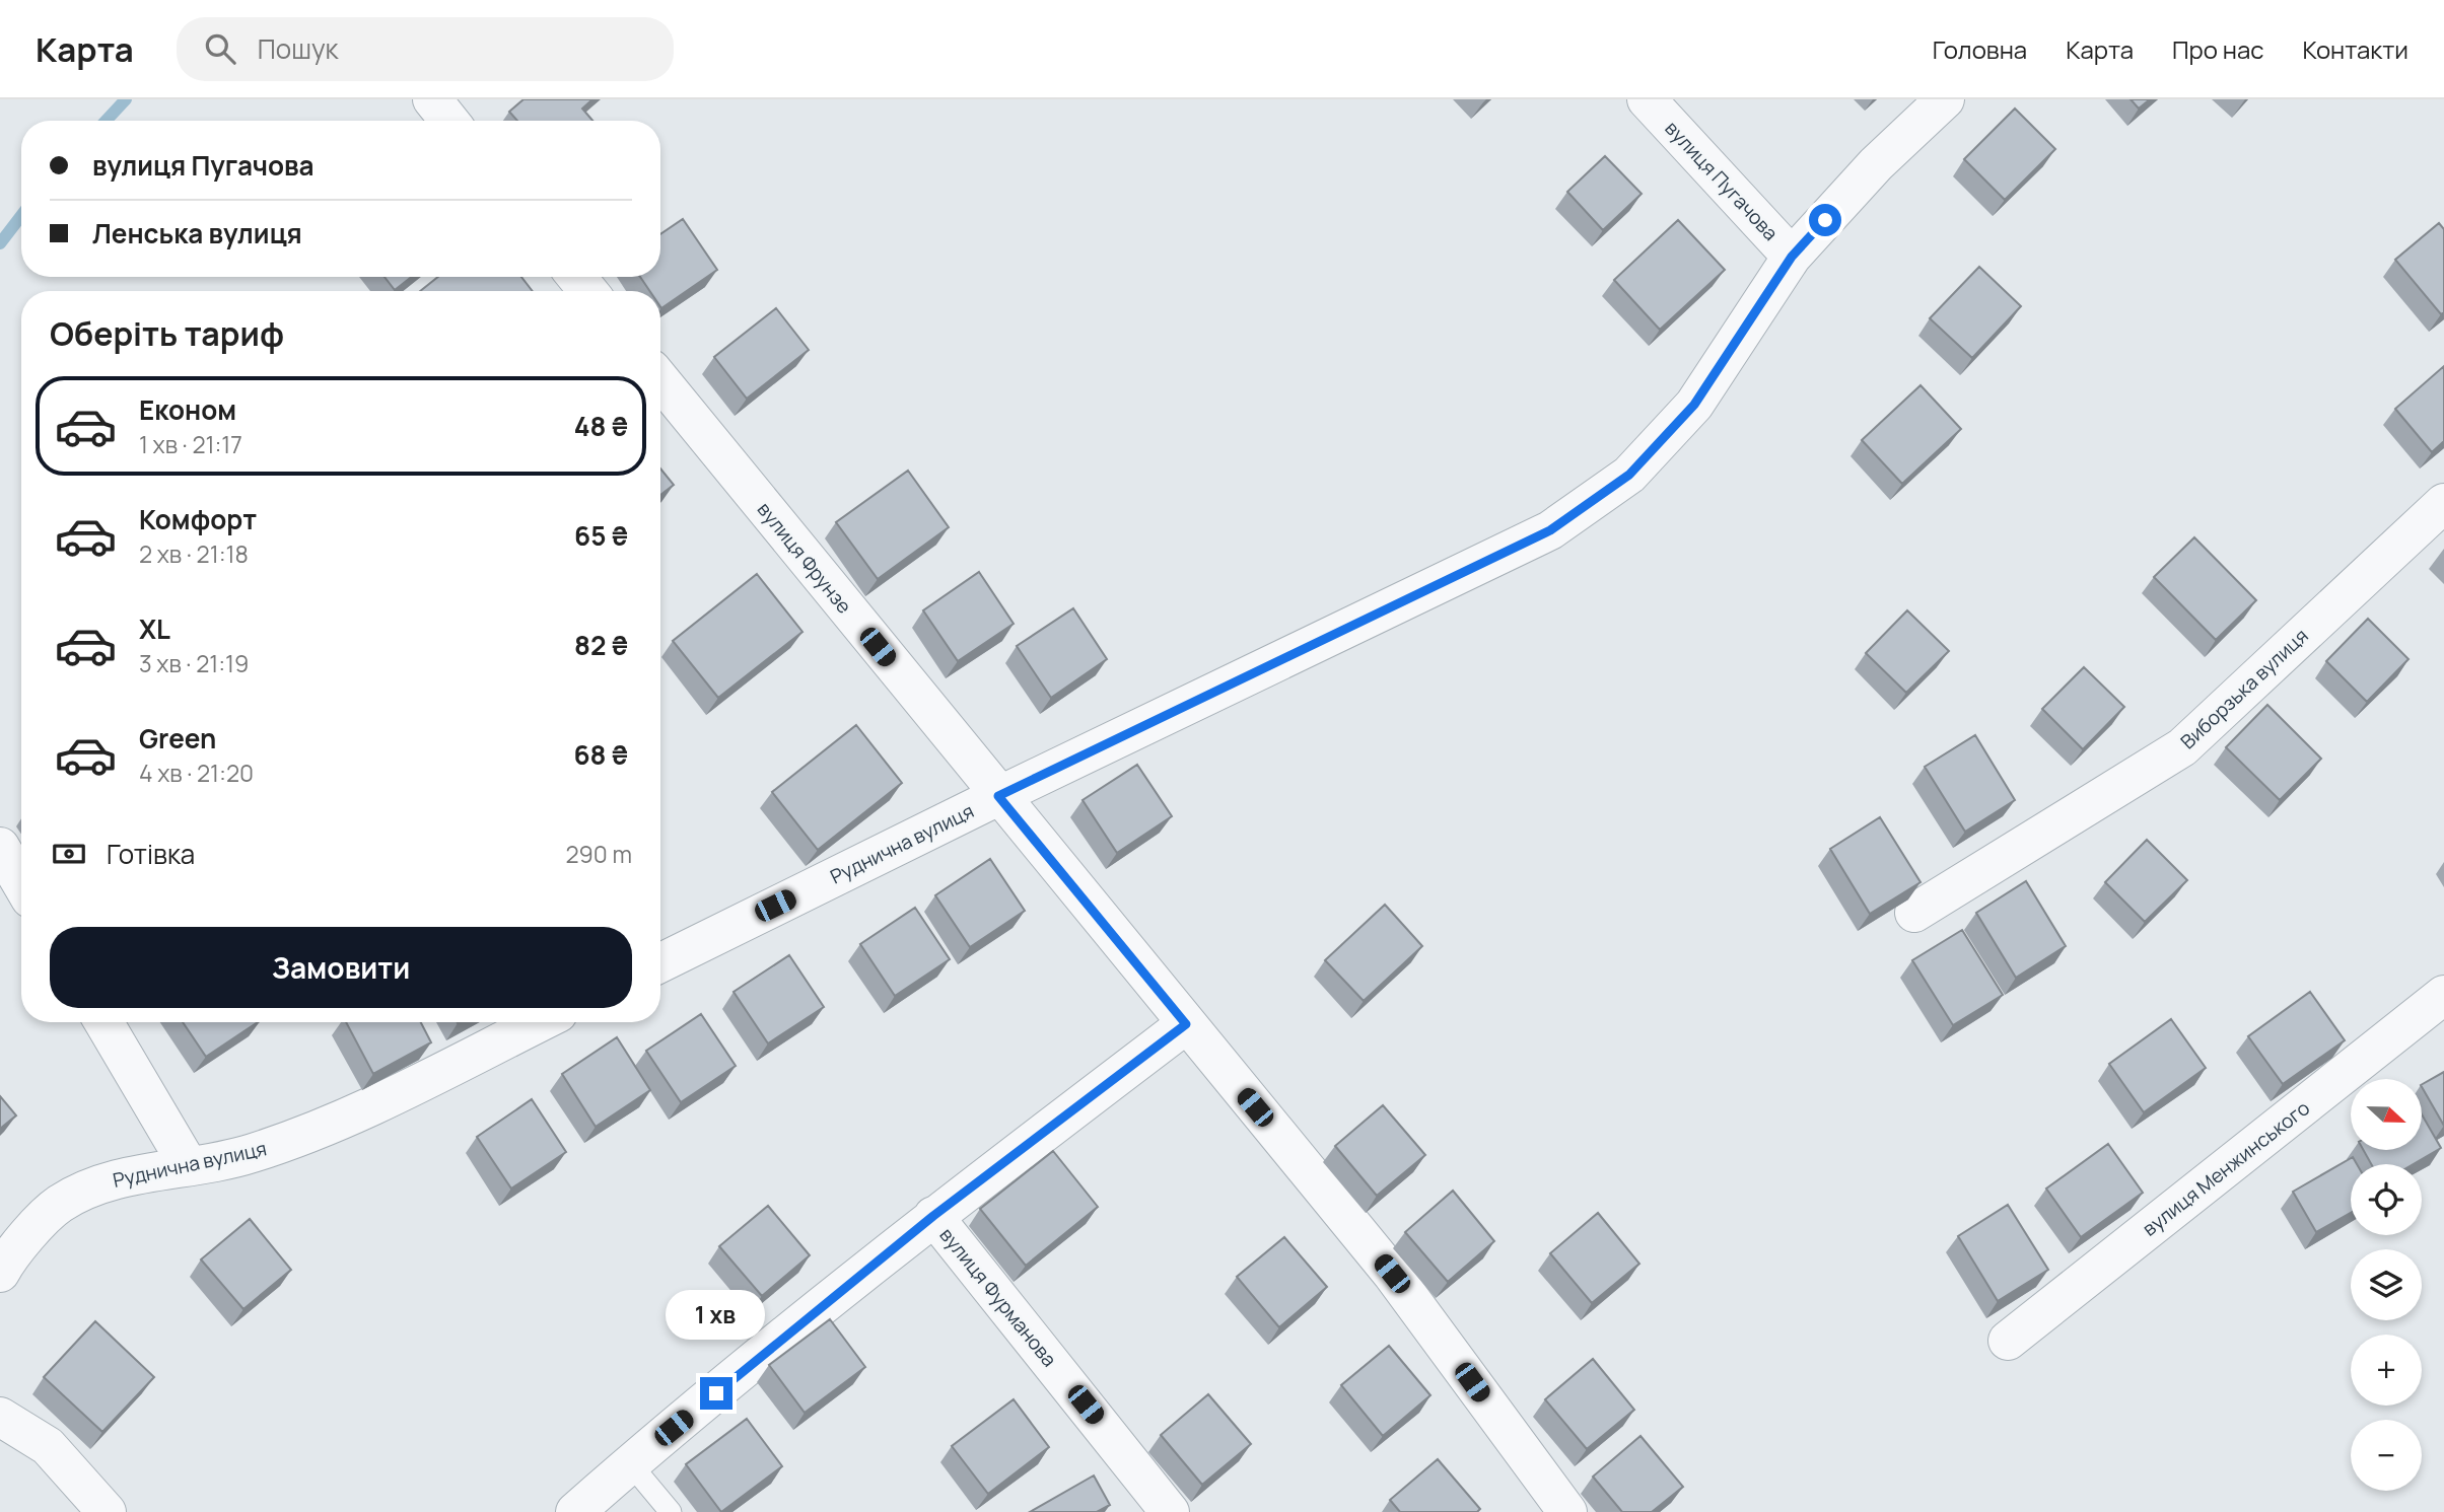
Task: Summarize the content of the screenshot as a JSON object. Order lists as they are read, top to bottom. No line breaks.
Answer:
{"streets":{"street":["вулиця Пугачова","вулиця Фрунзе","Виборзька вулиця","Руднична вулиця","вулиця Менжинського","вулиця Фурманова"]},"crossings":[["вулиця Пугачова","Руднична вулиця"],["вулиця Фрунзе","Руднична вулиця"]],"north":"right","page":{"header":"Карта","search":"Пошук","nav":["Головна","Карта","Про нас","Контакти"],"banner":["вулиця Пугачова","Ленська вулиця"],"heading":"Оберіть тариф","list":[{"name":"Економ","note":"1 хв · 21:17","value":"48 ₴"},{"name":"Комфорт","note":"2 хв · 21:18","value":"65 ₴"},{"name":"XL","note":"3 хв · 21:19","value":"82 ₴"},{"name":"Green","note":"4 хв · 21:20","value":"68 ₴"}],"pay":["Готівка","290 m"],"buttons":"Замовити","map_buttons":["+","−"],"bubble":"1 хв"}}
